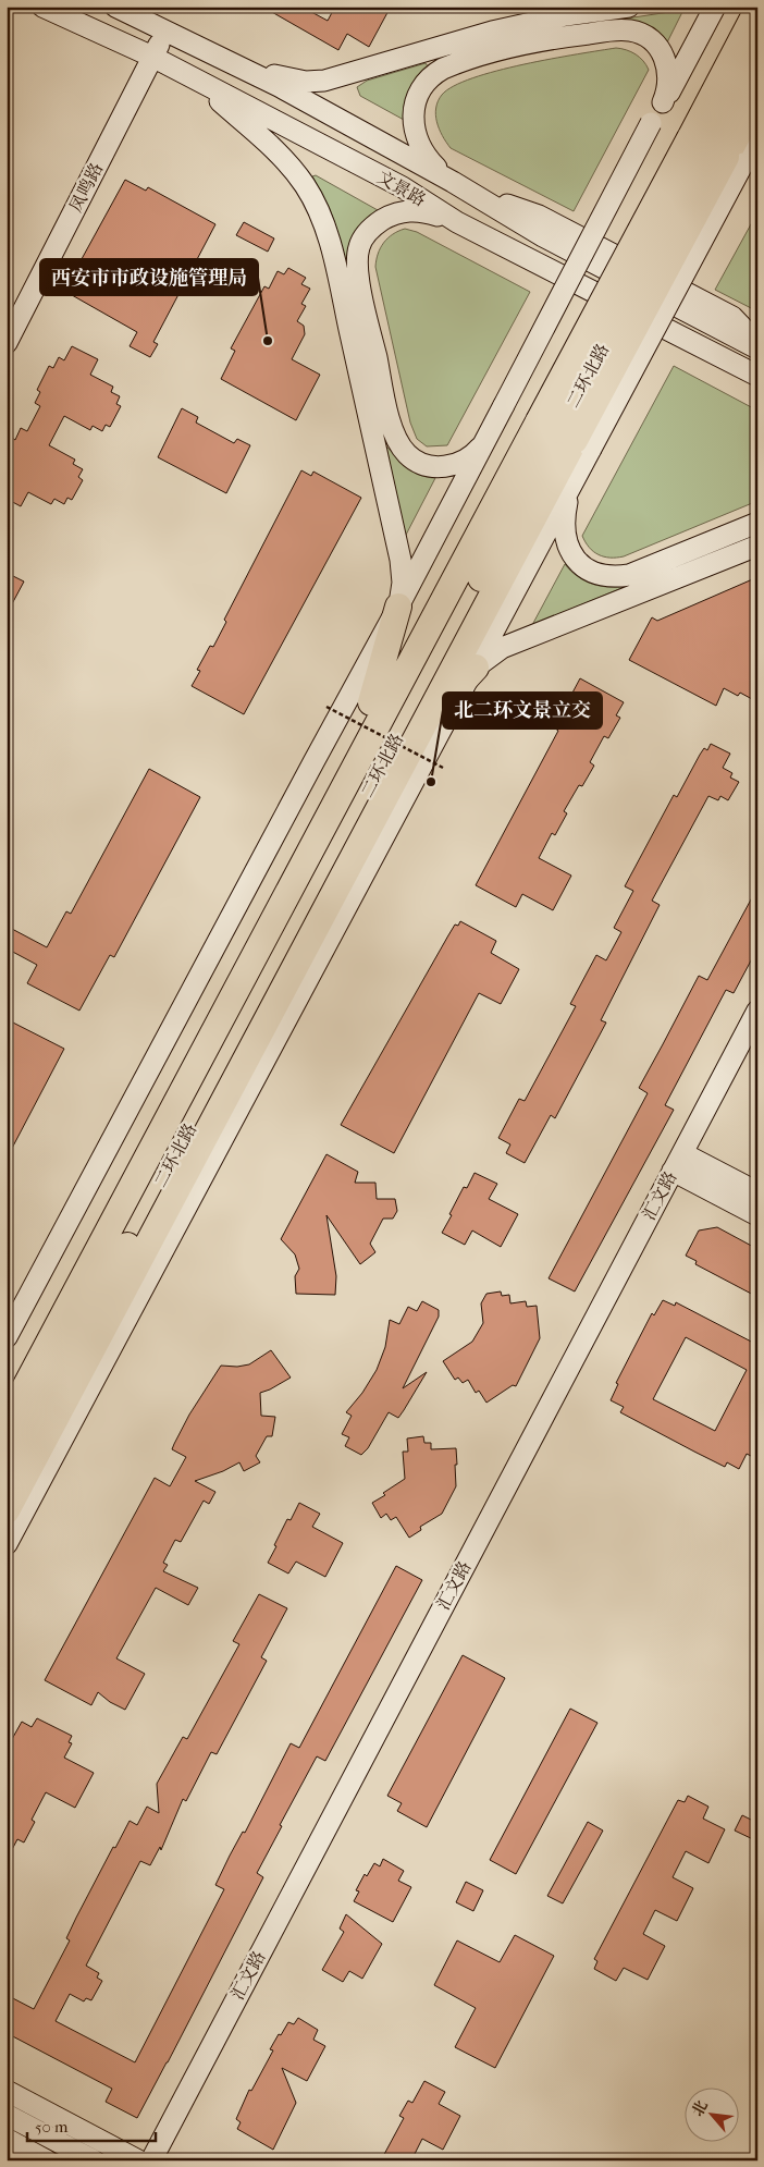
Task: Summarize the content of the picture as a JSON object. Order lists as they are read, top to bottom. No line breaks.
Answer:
{"streets":{"highway":["二环北路"],"main road":["凤鸣路","文景路","汇文路"]},"crossings":[["凤鸣路","文景路"]],"places":["西安市市政设施管理局","北二环文景立交"],"scale_bar":"50 m","north":"top left"}
